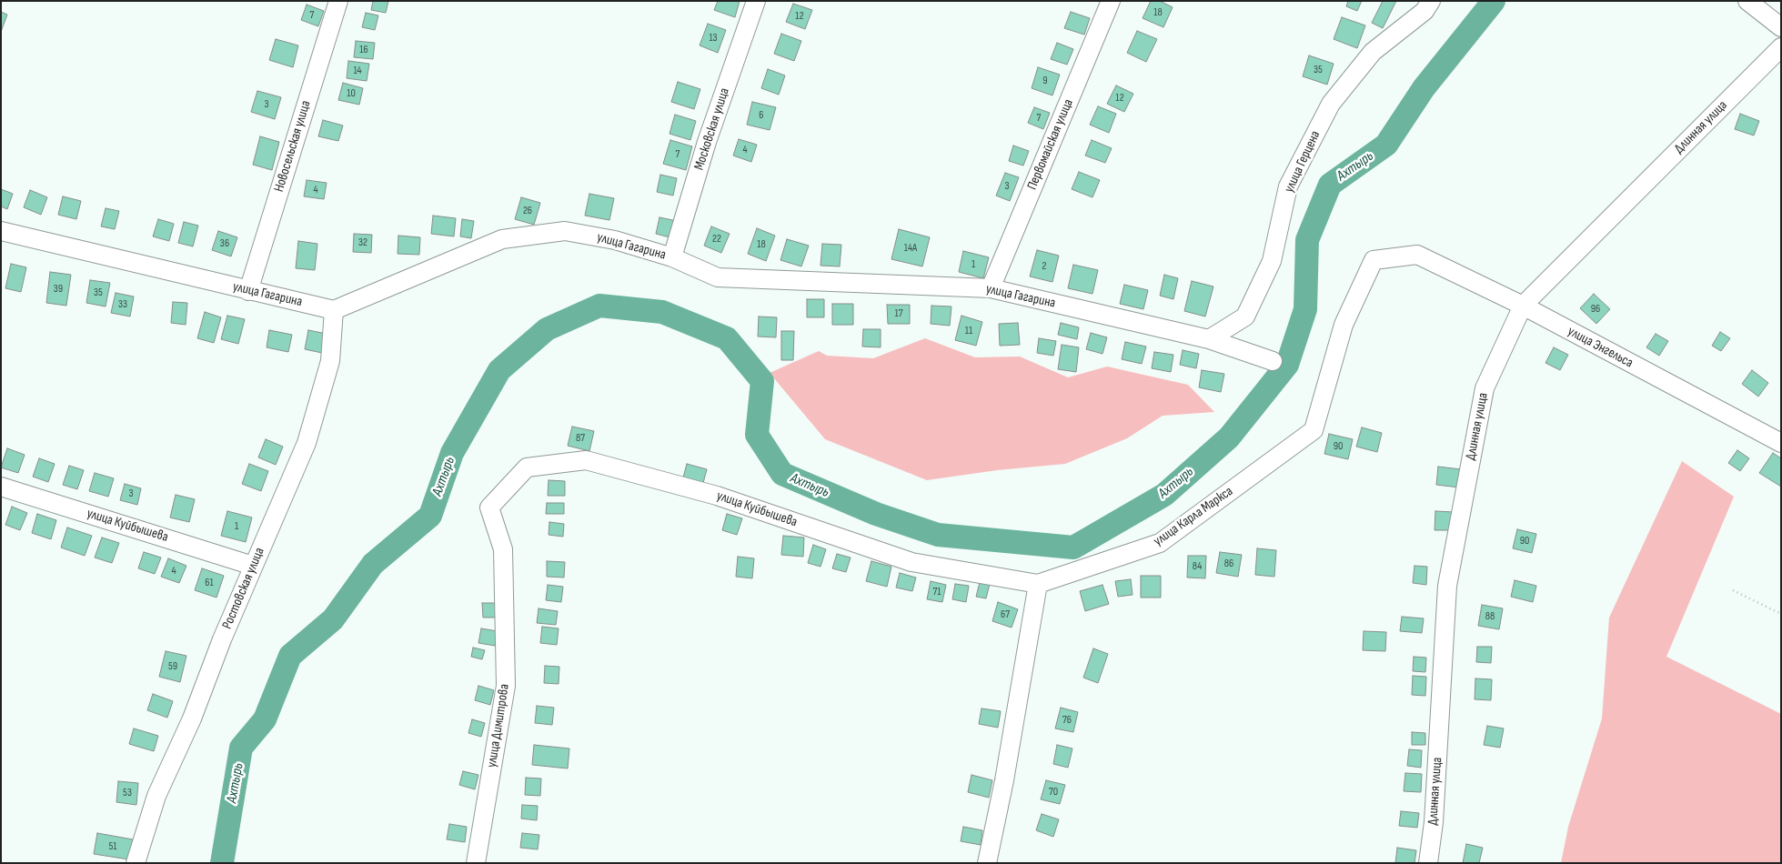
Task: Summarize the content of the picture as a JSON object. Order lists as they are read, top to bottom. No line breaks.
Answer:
{"streets":{"street":["Длинная улица","Московская улица","Первомайская улица","Новосельская улица","улица Герцена","улица Гагарина","улица Энгельса","улица Куйбышева","улица Карла Маркса","Ростовская улица","улица Димитрова"]},"crossings":[["Длинная улица","улица Энгельса"],["Московская улица","улица Гагарина"],["Первомайская улица","улица Гагарина"],["Новосельская улица","улица Гагарина"],["улица Герцена","улица Гагарина"],["улица Гагарина","Ростовская улица"],["улица Энгельса","улица Карла Маркса"],["улица Куйбышева","улица Карла Маркса"],["улица Куйбышева","Ростовская улица"],["улица Куйбышева","улица Димитрова"]],"water":["Ахтырь"],"house_numbers":["18","7","12","13","16","35","14","9","10","12","3","6","7","4","7","3","4","26","22","32","36","18","14А","1","2","39","35","33","96","17","11","87","90","3","1","90","86","84","4","61","71","67","88","59","76","70","53","51"]}
